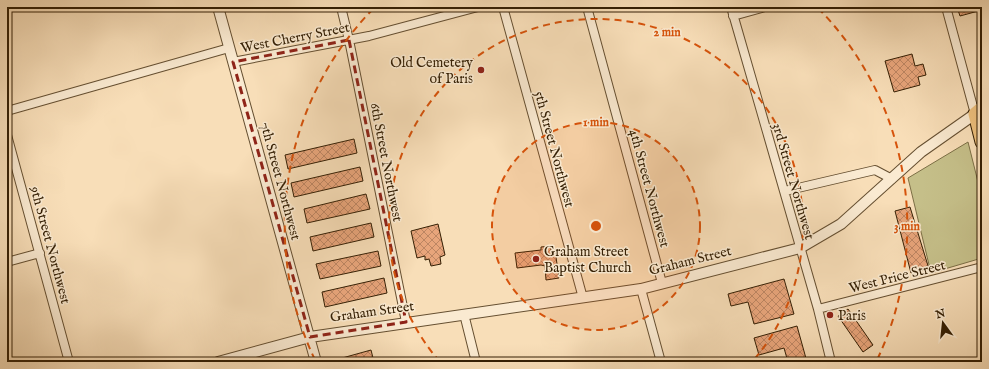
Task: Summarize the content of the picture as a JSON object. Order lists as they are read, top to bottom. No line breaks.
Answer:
{"streets":{"street":["West Cherry Street","5th Street Northwest","6th Street Northwest","7th Street Northwest","3rd Street Northwest","4th Street Northwest","9th Street Northwest","Graham Street","West Price Street"]},"crossings":[["West Cherry Street","6th Street Northwest"],["West Cherry Street","7th Street Northwest"],["5th Street Northwest","Graham Street"],["6th Street Northwest","Graham Street"],["7th Street Northwest","Graham Street"],["3rd Street Northwest","Graham Street"],["3rd Street Northwest","West Price Street"],["4th Street Northwest","Graham Street"]],"places":["Old Cemetery of Paris","Graham Street Baptist Church","Paris"],"north":"top","rings":["2 min","1 min","3 min"]}
